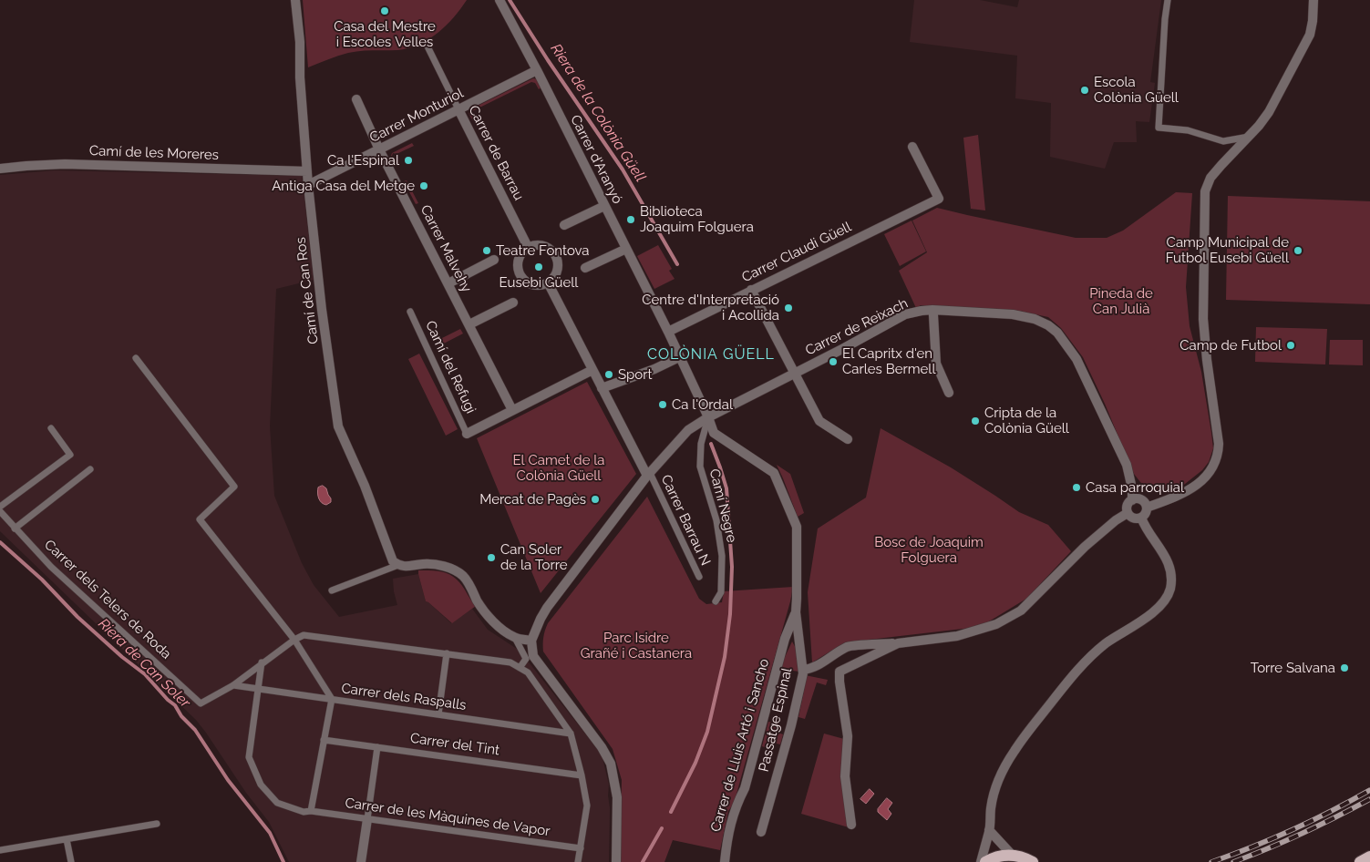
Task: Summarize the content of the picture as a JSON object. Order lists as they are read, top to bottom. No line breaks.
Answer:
{"streets":{"street":["Carrer Monturiol","Camí de les Moreres","Carrer de Barrau","Carrer d'Aranyó","Carrer Malvehy","Carrer Claudi Güell","Camí de Can Ros","Carrer de Reixach","Passatge Espinal","Carrer de Lluis Artó i Sancho"],"lane":["Camí del Refugi","Camí Negre","Carrer Barrau N","Carrer dels Telers de Roda","Carrer dels Raspalls","Carrer del Tint","Carrer de les Màquines de Vapor"]},"crossings":[["Carrer Monturiol","Carrer de Barrau"],["Carrer Monturiol","Carrer d'Aranyó"],["Carrer Monturiol","Carrer Malvehy"],["Carrer Monturiol","Camí de Can Ros"],["Camí de les Moreres","Camí de Can Ros"],["Carrer d'Aranyó","Carrer Claudi Güell"],["Carrer d'Aranyó","Carrer de Reixach"],["Carrer d'Aranyó","Camí Negre"],["Carrer d'Aranyó","Passatge Espinal"],["Carrer d'Aranyó","Carrer de Lluis Artó i Sancho"],["Carrer de Reixach","Camí Negre"],["Carrer de Reixach","Carrer Barrau N"],["Carrer dels Telers de Roda","Carrer dels Raspalls"],["Carrer dels Raspalls","Carrer de les Màquines de Vapor"],["Passatge Espinal","Carrer de Lluis Artó i Sancho"]],"districts":["COLÒNIA GÜELL"],"water":["Riera de la Colònia Güell","Riera de Can Soler"],"parks":["Pineda de Can Julià","El Camet de la Colònia Güell","Bosc de Joaquim Folguera","Parc Isidre Grañé i Castanera"],"places":["Casa del Mestre i Escoles Velles","Escola Colònia Güell","Ca l'Espinal","Antiga Casa del Metge","Biblioteca Joaquim Folguera","Teatre Fontova","Camp Municipal de Futbol Eusebi Güell","Eusebi Güell","Centre d'Interpretació i Acollida","Camp de Futbol","El Capritx d'en Carles Bermell","Sport","Ca l'Ordal","Cripta de la Colònia Güell","Casa parroquial","Mercat de Pagès","Can Soler de la Torre","Torre Salvana"]}
